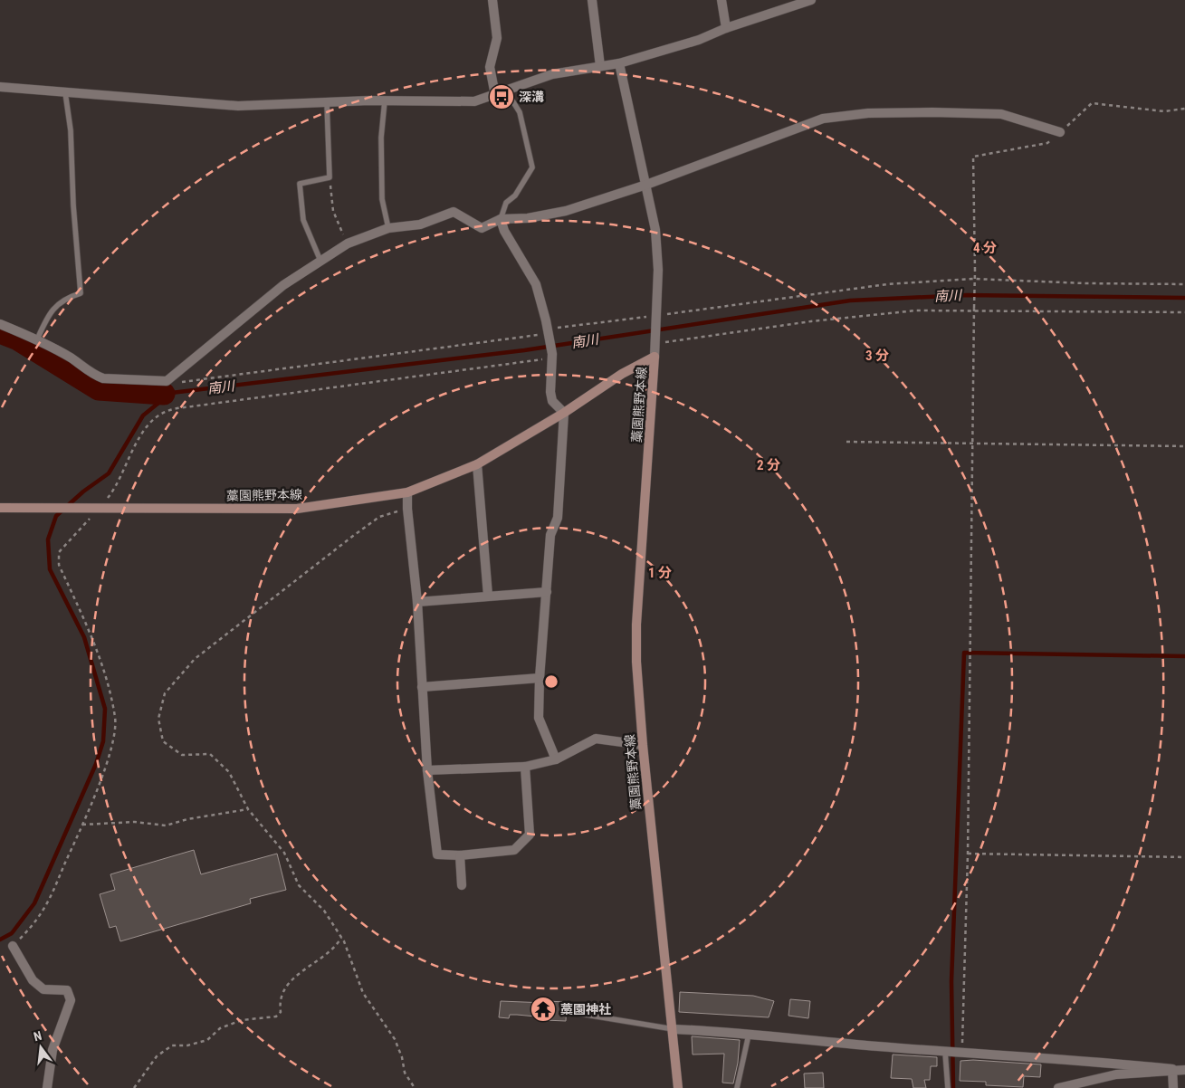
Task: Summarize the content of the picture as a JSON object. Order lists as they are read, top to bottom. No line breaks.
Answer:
{"streets":{"main road":["藁園熊野本線"]},"water":["南川"],"places":{"bus stop":["深溝"],"temple":["藁園神社"]},"north":"top","rings":["4 分","3 分","2 分","1 分"]}
